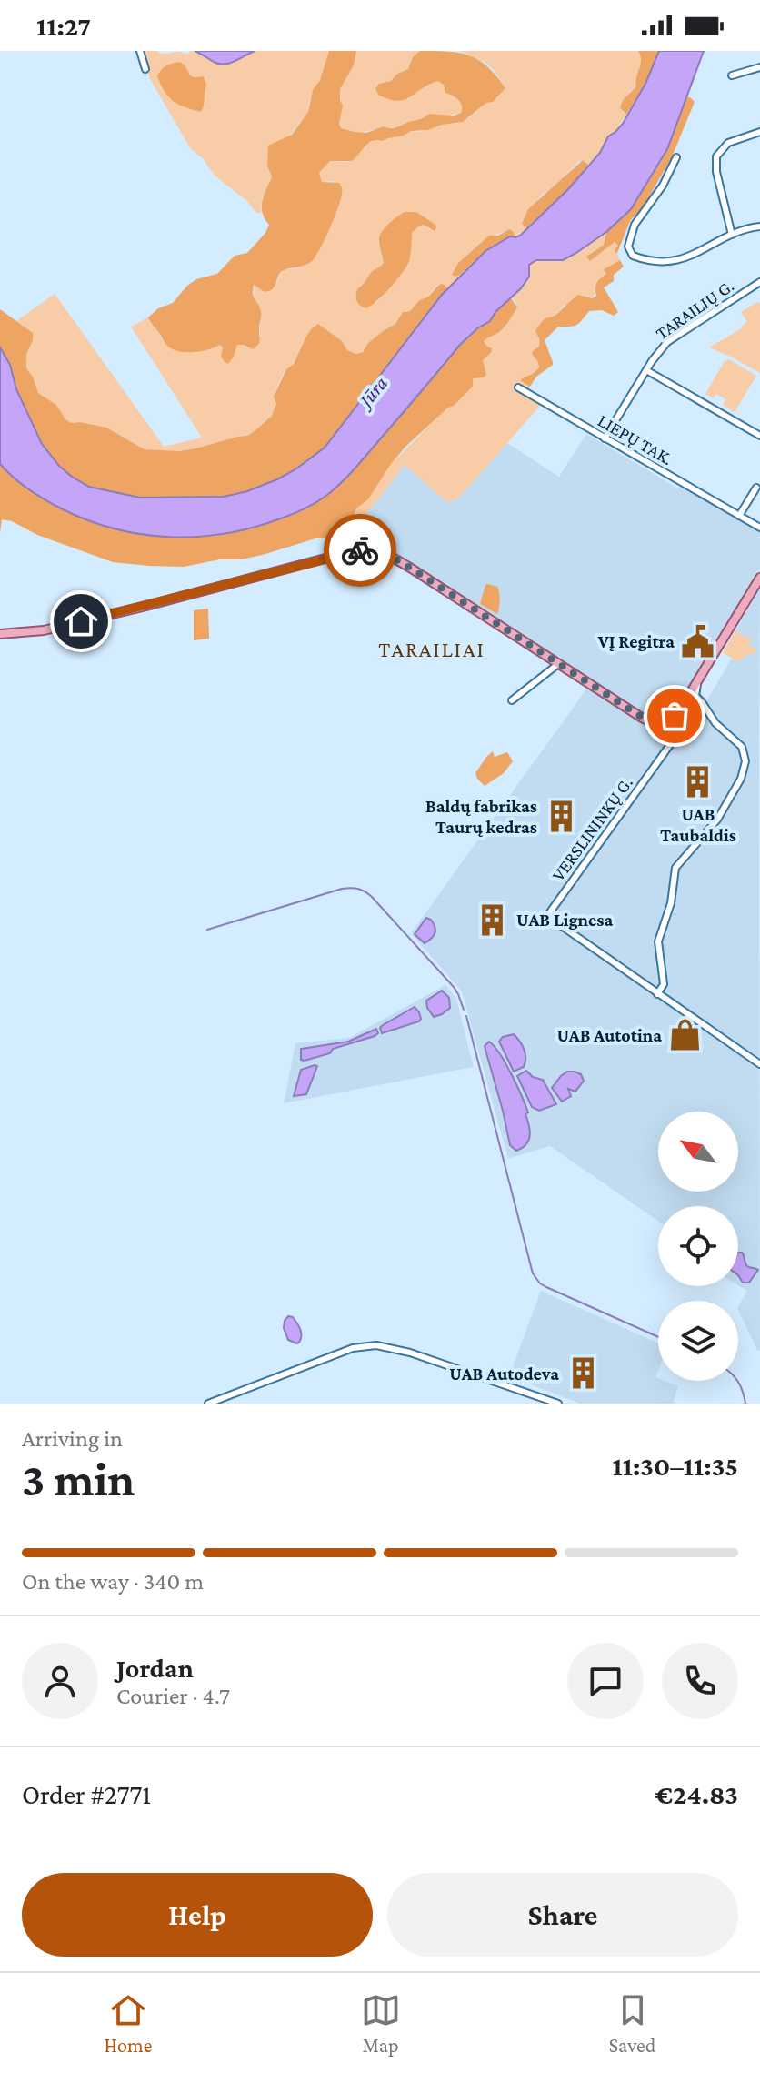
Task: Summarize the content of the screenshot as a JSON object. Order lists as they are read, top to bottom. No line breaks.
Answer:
{"streets":{"street":["TARAILIŲ G.","LIEPŲ TAK.","VERSLININKŲ G."]},"crossings":[["TARAILIŲ G.","LIEPŲ TAK."]],"districts":["TARAILIAI"],"water":["Jūra"],"places":{"public building":["VĮ Regitra"],"building":["UAB Taubaldis","Baldų fabrikas Taurų kedras","UAB Lignesa","UAB Autodeva"],"shop":["UAB Autotina"]},"north":"top left","page":{"status":"11:27","heading":["3 min","Arriving in","11:30–11:35"],"panel":["Jordan","Courier · 4.7","Order #2771","€24.83"],"bar":"On the way · 340 m","buttons":["Help","Share"],"tabs":["Home","Map","Saved"]}}
